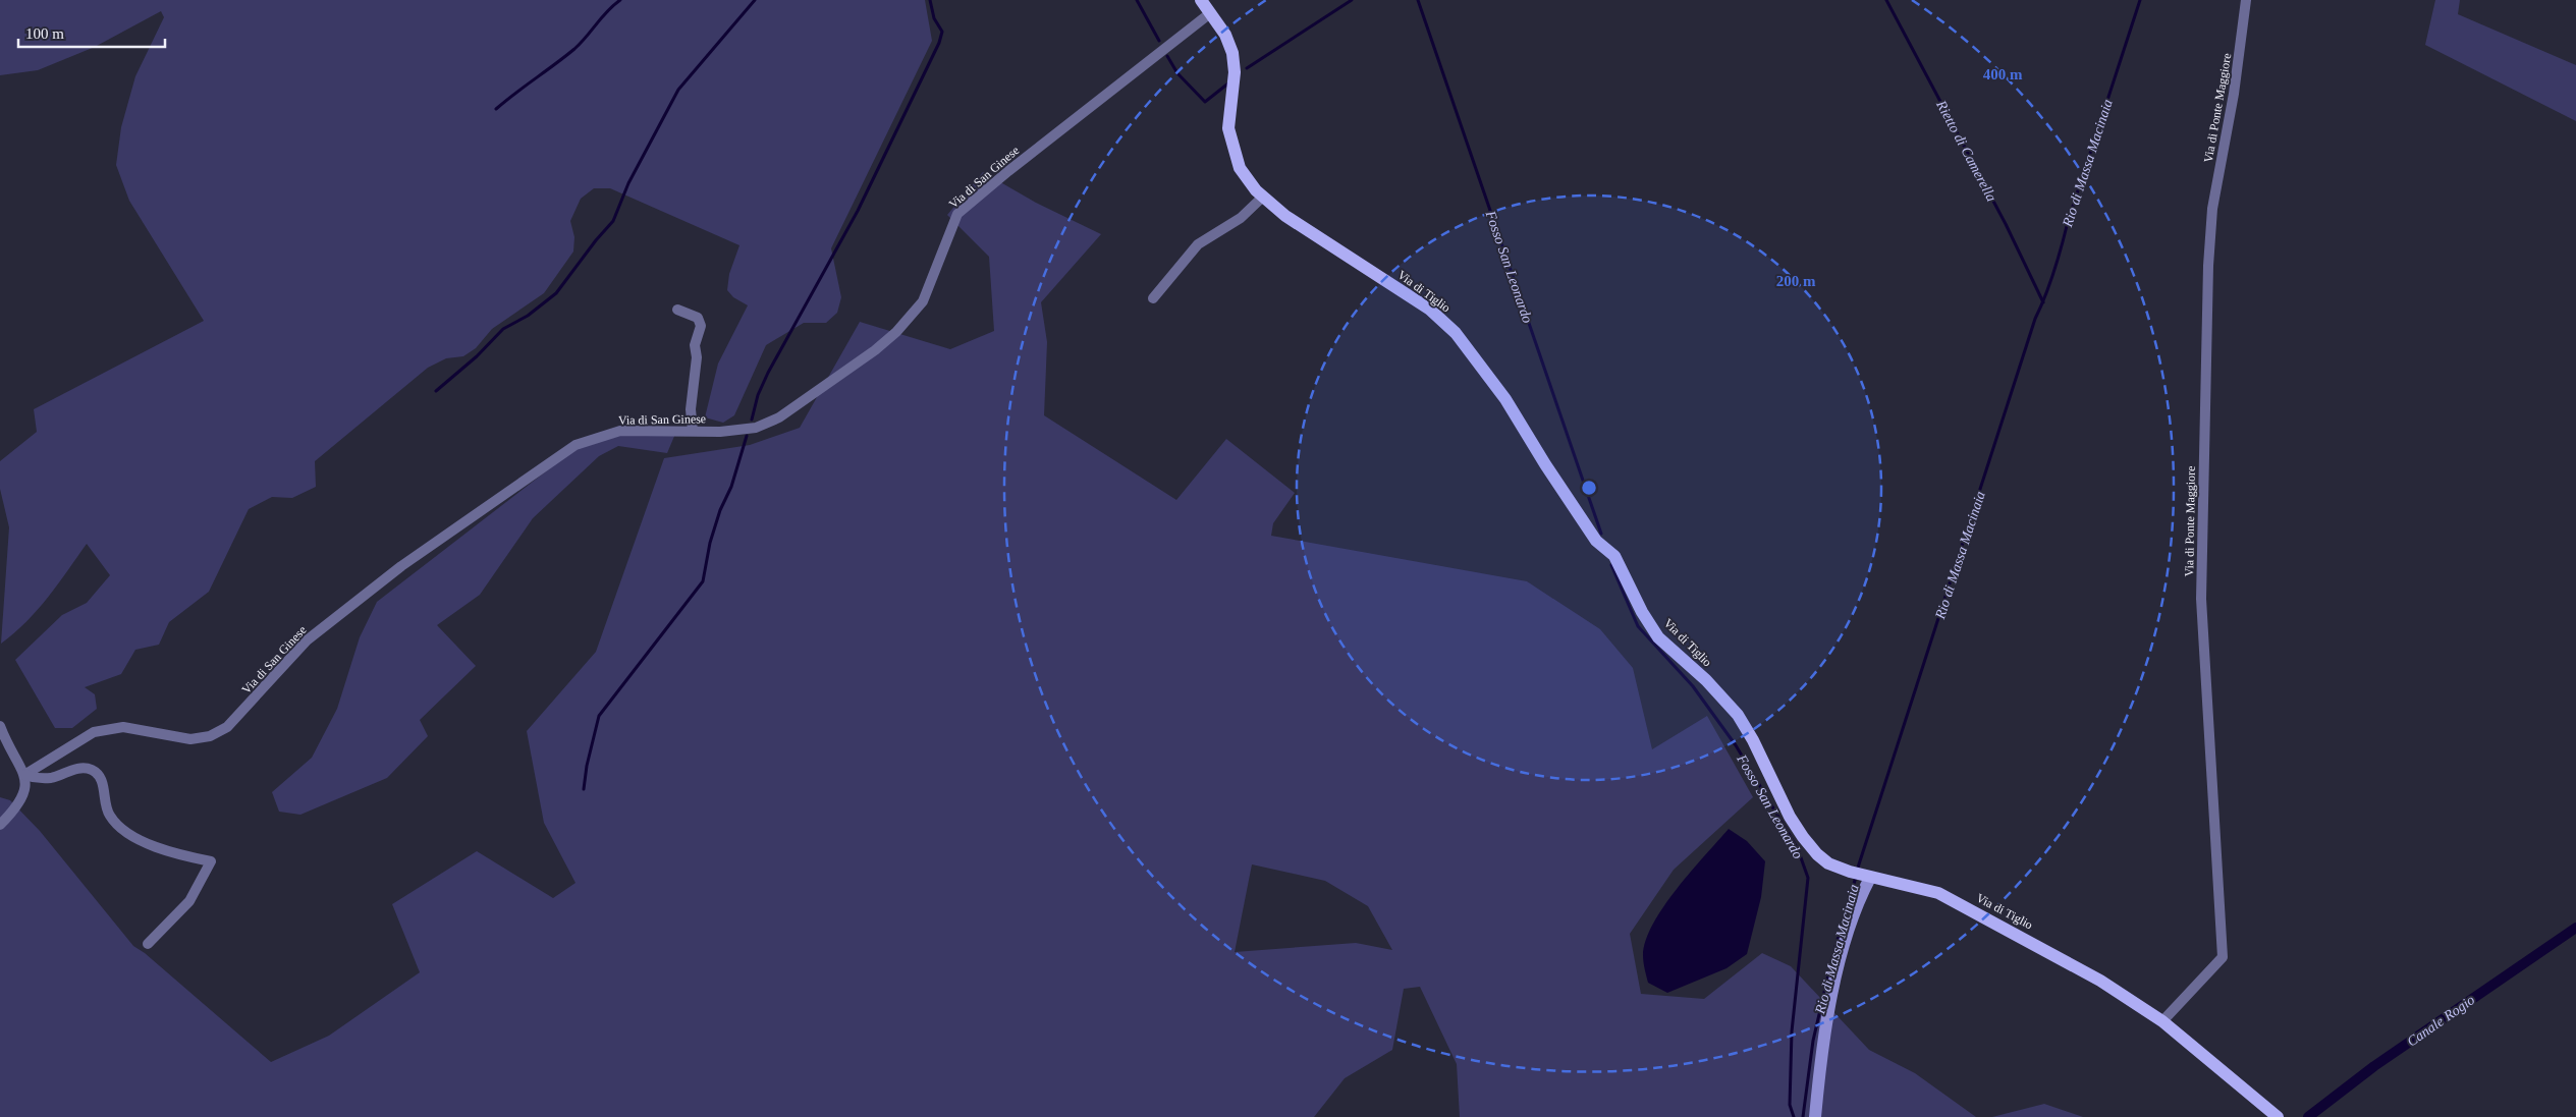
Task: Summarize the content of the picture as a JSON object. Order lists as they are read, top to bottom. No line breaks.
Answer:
{"streets":{"main road":["Via di Tiglio"],"street":["Via di Ponte Maggiore","Via di San Ginese"]},"crossings":[["Via di Ponte Maggiore","Via di Tiglio"],["Via di San Ginese","Via di Tiglio"]],"water":["Rietto di Camerella","Rio di Massa Macinaia","Fosso San Leonardo","Canale Rogio"],"scale_bar":"100 m","rings":["400 m","200 m"]}
